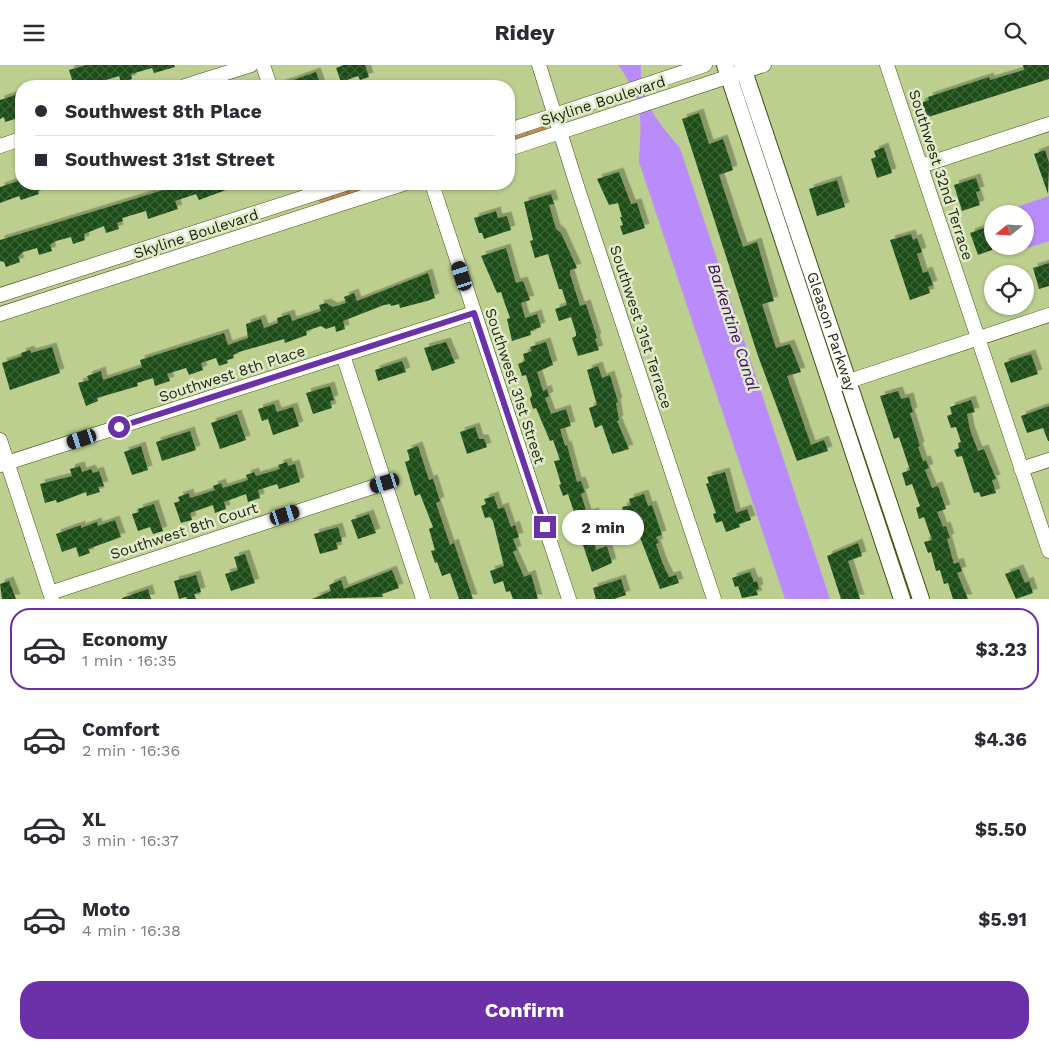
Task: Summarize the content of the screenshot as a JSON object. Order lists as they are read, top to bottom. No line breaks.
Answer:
{"streets":{"main road":["Gleason Parkway"],"street":["Skyline Boulevard","Southwest 32nd Terrace","Southwest 31st Terrace","Southwest 8th Place","Southwest 31st Street","Southwest 8th Court"]},"crossings":[["Skyline Boulevard","Southwest 31st Terrace"],["Skyline Boulevard","Gleason Parkway"],["Southwest 8th Place","Southwest 31st Street"]],"water":["Barkentine Canal"],"north":"left","page":{"header":"Ridey","banner":["Southwest 8th Place","Southwest 31st Street"],"bubble":"2 min","list":[{"name":"Economy","note":"1 min · 16:35","value":"$3.23"},{"name":"Comfort","note":"2 min · 16:36","value":"$4.36"},{"name":"XL","note":"3 min · 16:37","value":"$5.50"},{"name":"Moto","note":"4 min · 16:38","value":"$5.91"}],"buttons":"Confirm"}}
